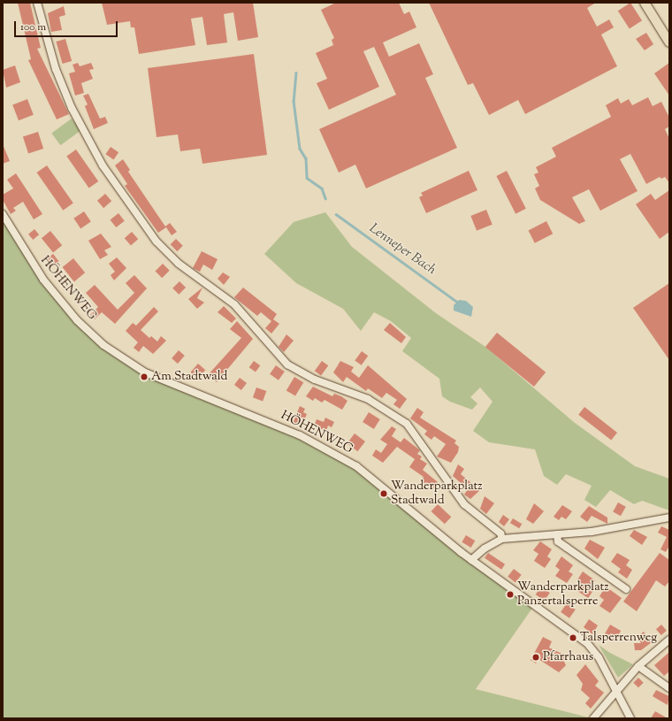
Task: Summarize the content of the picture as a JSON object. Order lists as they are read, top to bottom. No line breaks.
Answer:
{"streets":{"street":["HÖHENWEG"]},"water":["Lenneper Bach"],"places":["Am Stadtwald","Wanderparkplatz Stadtwald","Wanderparkplatz Panzertalsperre","Talsperrenweg","Pfarrhaus"],"scale_bar":"100 m"}
